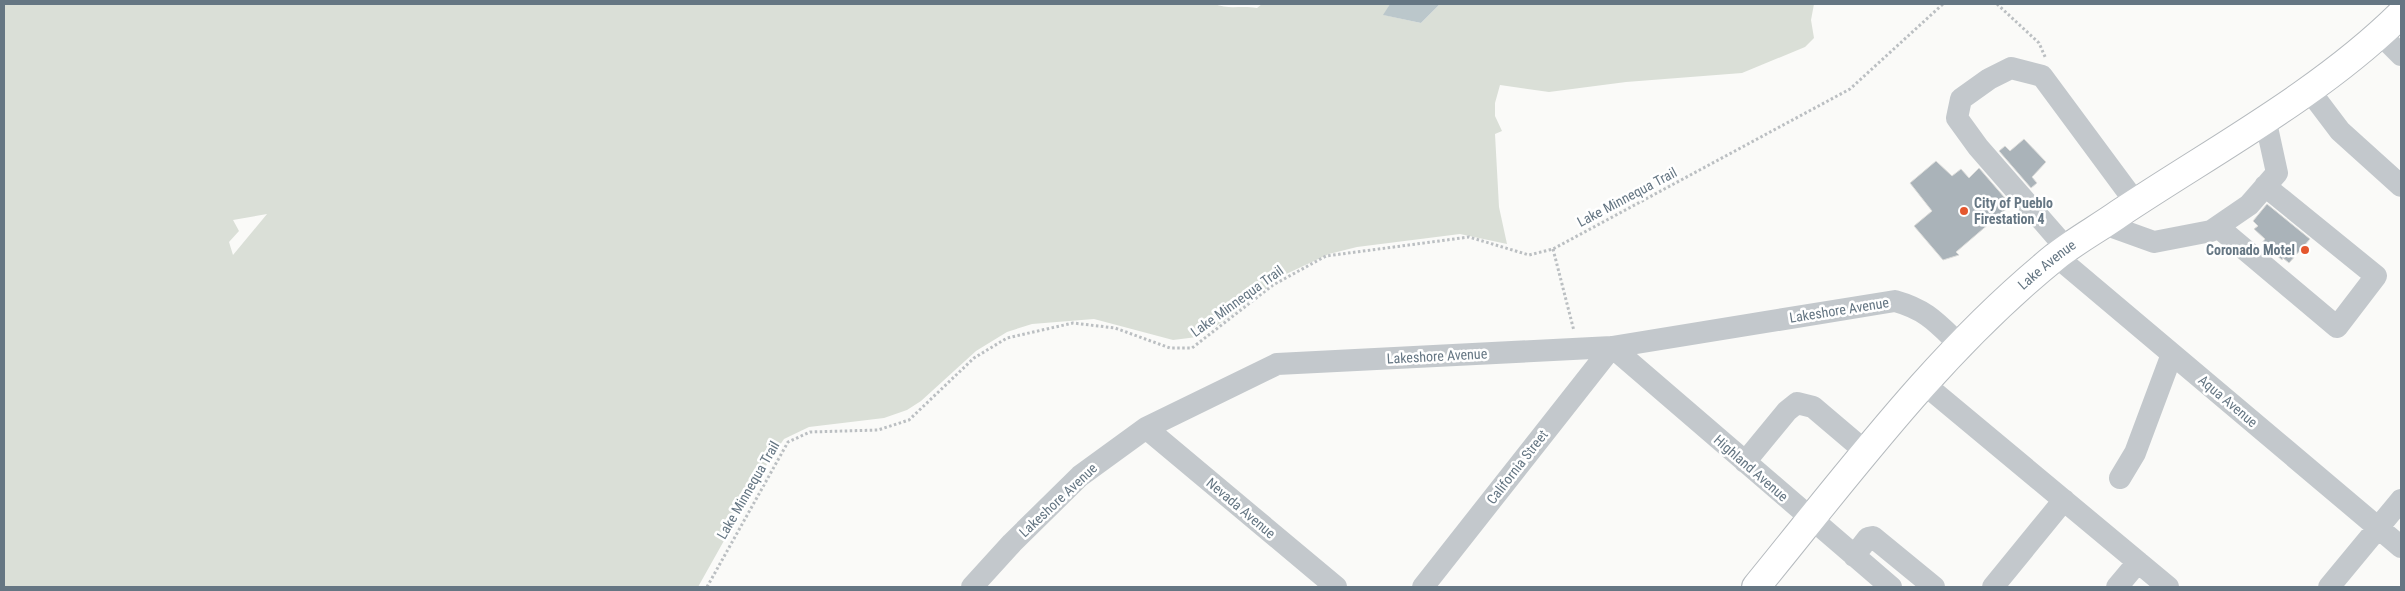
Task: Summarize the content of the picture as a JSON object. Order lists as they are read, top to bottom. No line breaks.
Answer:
{"streets":{"main road":["Lake Avenue"],"street":["Lakeshore Avenue","Aqua Avenue","California Street","Highland Avenue","Nevada Avenue"],"path":["Lake Minnequa Trail"]},"crossings":[["Lake Avenue","Lakeshore Avenue"],["Lake Avenue","Aqua Avenue"],["Lake Avenue","Highland Avenue"],["Lakeshore Avenue","California Street"],["Lakeshore Avenue","Highland Avenue"],["Lakeshore Avenue","Nevada Avenue"],["California Street","Highland Avenue"]],"places":["City of Pueblo Firestation 4","Coronado Motel"]}
